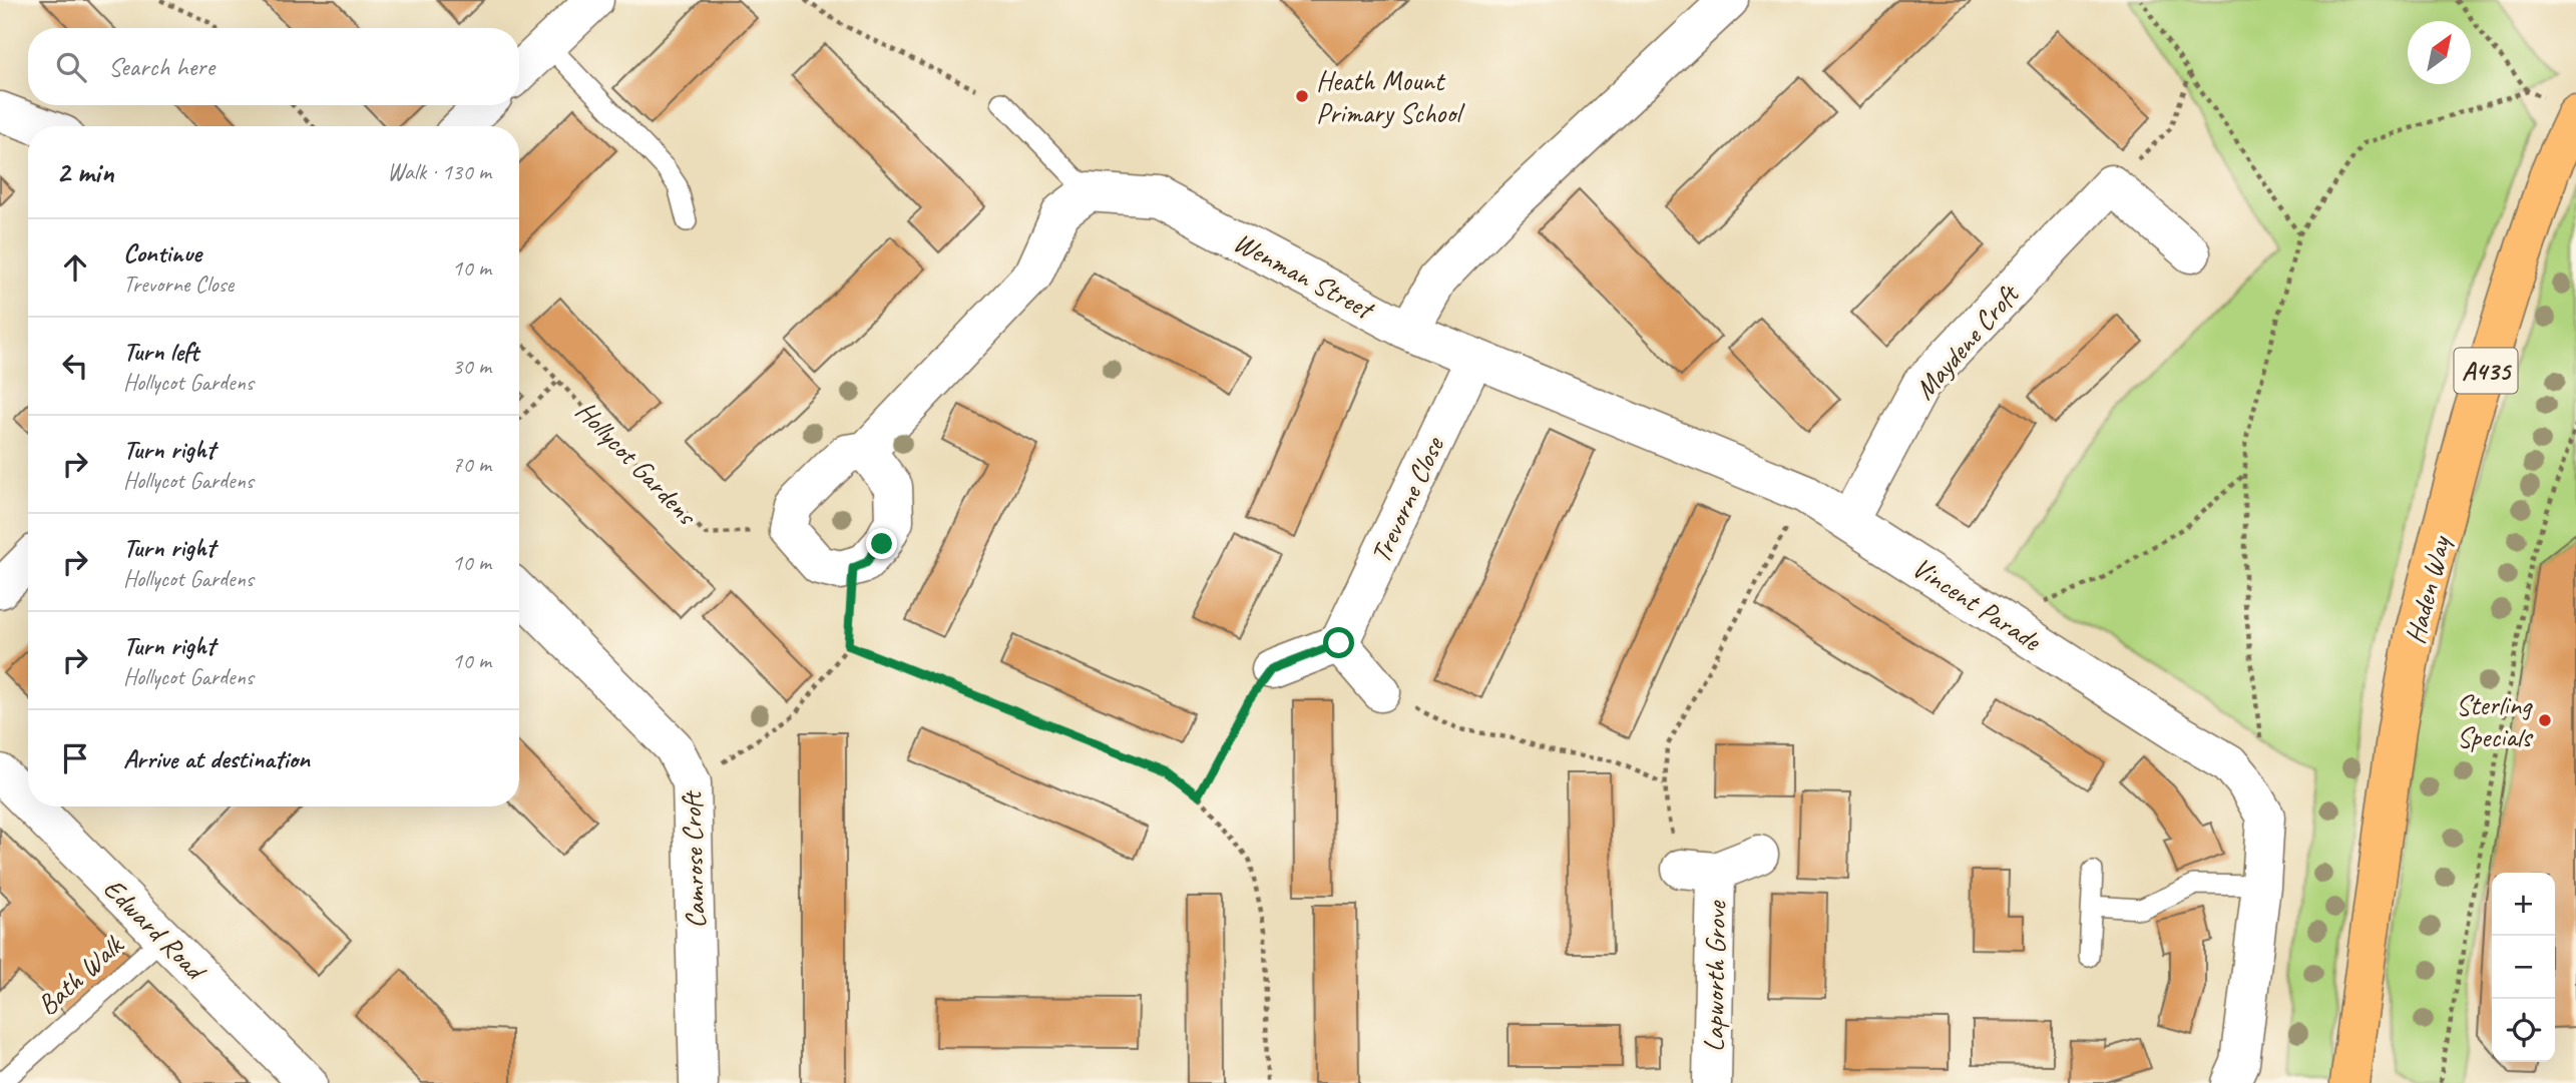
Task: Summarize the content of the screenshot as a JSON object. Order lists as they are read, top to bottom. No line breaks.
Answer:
{"streets":{"highway":["A435","Haden Way"],"street":["Wenman Street","Maydene Croft","Trevorne Close","Vincent Parade","Camrose Croft","Edward Road","Lapworth Grove"],"lane":["Bath Walk"],"path":["Hollycot Gardens"]},"crossings":[["Wenman Street","Vincent Parade"],["Maydene Croft","Vincent Parade"],["Trevorne Close","Vincent Parade"],["Edward Road","Bath Walk"]],"places":["Heath Mount Primary School","Sterling Specials"],"north":"top right","page":{"search":"Search here","heading":["2 min","Walk · 130 m"],"list":[["Continue","Trevorne Close","10 m"],["Turn left","Hollycot Gardens","30 m"],["Turn right","Hollycot Gardens","70 m"],["Turn right","Hollycot Gardens","10 m"],["Turn right","Hollycot Gardens","10 m"],"Arrive at destination"],"map_buttons":["+","−"]}}
